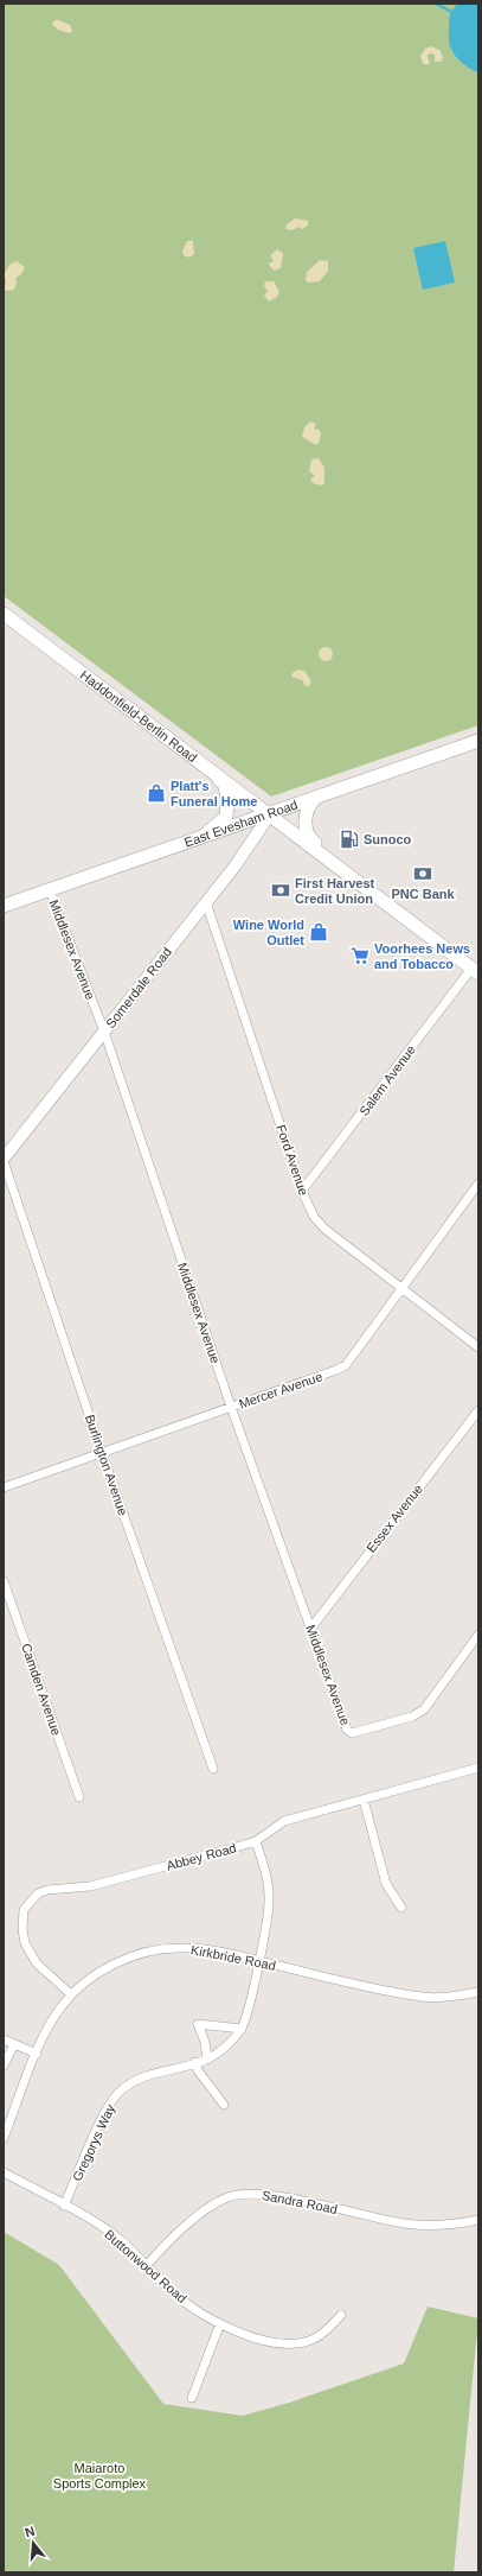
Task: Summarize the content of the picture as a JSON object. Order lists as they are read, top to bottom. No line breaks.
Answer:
{"streets":{"main road":["Haddonfield-Berlin Road","East Evesham Road","Somerdale Road"],"street":["Middlesex Avenue","Salem Avenue","Ford Avenue","Mercer Avenue","Burlington Avenue","Essex Avenue","Camden Avenue","Abbey Road","Kirkbride Road","Gregorys Way","Sandra Road","Buttonwood Road"]},"crossings":[["Haddonfield-Berlin Road","East Evesham Road"],["Haddonfield-Berlin Road","Somerdale Road"],["Haddonfield-Berlin Road","Salem Avenue"],["East Evesham Road","Middlesex Avenue"],["East Evesham Road","Somerdale Road"],["Middlesex Avenue","Somerdale Road"],["Middlesex Avenue","Mercer Avenue"],["Middlesex Avenue","Essex Avenue"],["Somerdale Road","Ford Avenue"],["Somerdale Road","Burlington Avenue"],["Salem Avenue","Ford Avenue"],["Ford Avenue","Mercer Avenue"],["Mercer Avenue","Burlington Avenue"],["Abbey Road","Kirkbride Road"],["Abbey Road","Gregorys Way"],["Kirkbride Road","Gregorys Way"],["Gregorys Way","Buttonwood Road"],["Sandra Road","Buttonwood Road"]],"parks":["Maiaroto Sports Complex"],"places":{"shop":["Platt's Funeral Home","Wine World Outlet"],"fuel station":["Sunoco"],"bank":["PNC Bank","First Harvest Credit Union"],"supermarket":["Voorhees News and Tobacco"]},"north":"top"}
